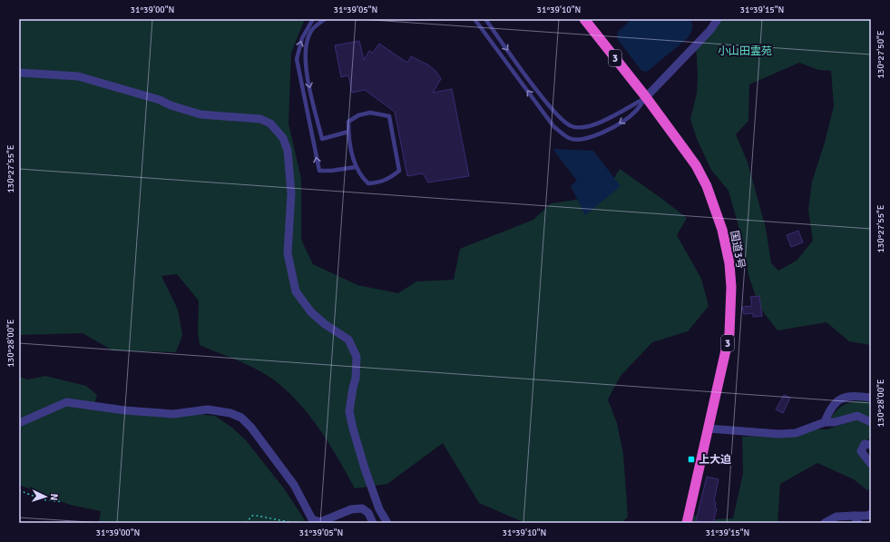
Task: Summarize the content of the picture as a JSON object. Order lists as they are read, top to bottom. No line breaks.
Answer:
{"streets":{"highway":["3","国道3号"]},"parks":["小山田霊苑"],"places":{"transit":["上大迫"]},"north":"right","coordinates":["31°39'00\"N","31°39'05\"N","31°39'10\"N","31°39'15\"N","130°27'50\"E","130°27'55\"E","130°28'00\"E"]}
